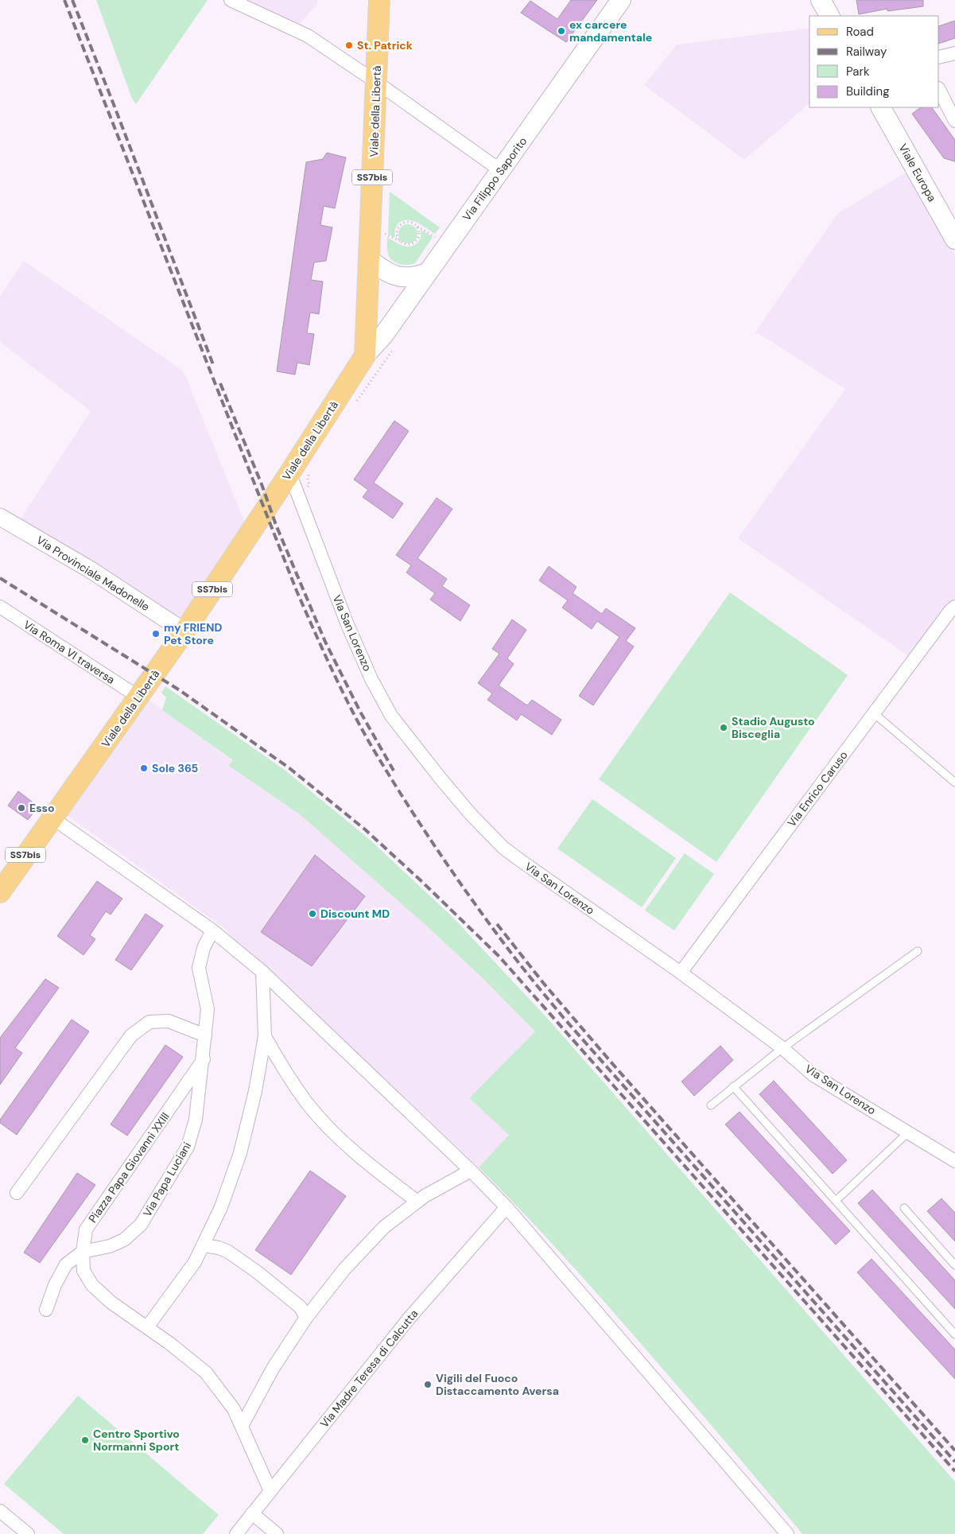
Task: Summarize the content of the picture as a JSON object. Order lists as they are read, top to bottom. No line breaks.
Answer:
{"streets":{"main road":["Viale della Libertà","Viale Europa","SS7bis","Via Filippo Saporito"],"street":["Via Provinciale Madonelle","Via San Lorenzo","Via Roma VI traversa","Via Enrico Caruso","Piazza Papa Giovanni XXIII","Via Papa Luciani","Via Madre Teresa di Calcutta"]},"crossings":[["Viale della Libertà","SS7bis"],["Viale della Libertà","Via Filippo Saporito"],["Viale della Libertà","Via Provinciale Madonelle"],["Viale della Libertà","Via San Lorenzo"],["Viale della Libertà","Via Roma VI traversa"],["Via San Lorenzo","Via Enrico Caruso"],["Piazza Papa Giovanni XXIII","Via Papa Luciani"],["Piazza Papa Giovanni XXIII","Via Madre Teresa di Calcutta"]],"places":["ex carcere mandamentale","St. Patrick","my FRIEND Pet Store","Stadio Augusto Bisceglia","Sole 365","Esso","Discount MD","Vigili del Fuoco Distaccamento Aversa","Centro Sportivo Normanni Sport"],"legend":["Road","Railway","Park","Building"]}
